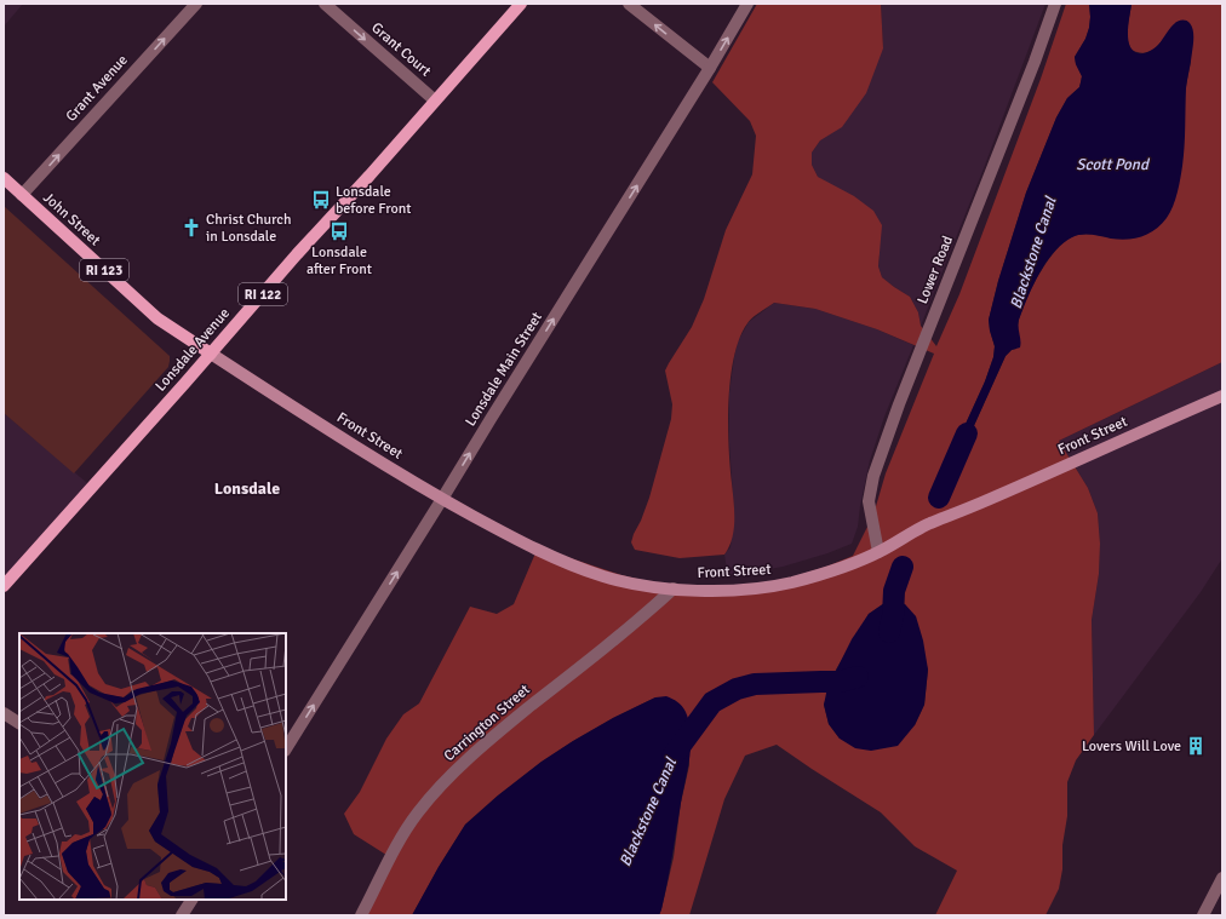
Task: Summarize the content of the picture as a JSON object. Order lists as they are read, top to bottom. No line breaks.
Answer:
{"streets":{"main road":["John Street","RI 123","RI 122","Lonsdale Avenue","Front Street"],"street":["Grant Court","Grant Avenue","Lower Road","Lonsdale Main Street","Carrington Street"]},"crossings":[["Grant Court","Lonsdale Avenue"],["Grant Avenue","John Street"],["John Street","Lonsdale Avenue"],["John Street","Front Street"],["Lower Road","Front Street"],["Lonsdale Avenue","Front Street"],["Lonsdale Main Street","Front Street"],["Front Street","Carrington Street"]],"one_way":["Grant Court","Grant Avenue","Lonsdale Main Street"],"districts":["Lonsdale"],"water":["Scott Pond","Blackstone Canal"],"places":{"bus stop":["Lonsdale before Front","Lonsdale after Front"],"church":["Christ Church in Lonsdale"],"building":["Lovers Will Love"]}}
